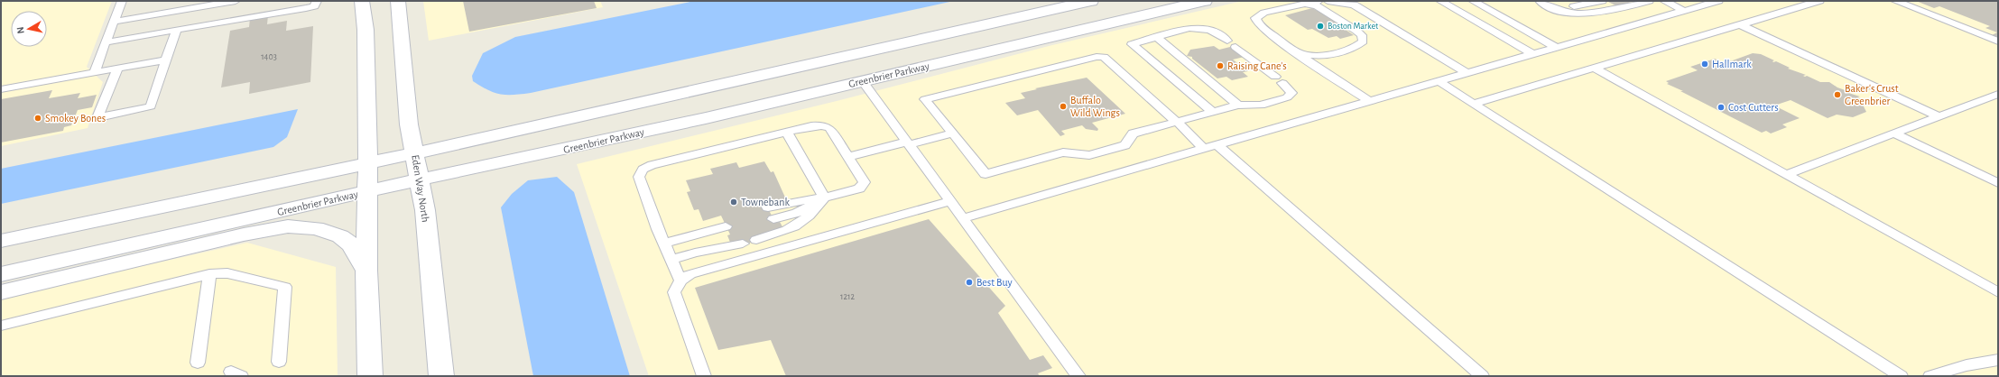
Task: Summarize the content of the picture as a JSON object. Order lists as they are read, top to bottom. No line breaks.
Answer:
{"streets":{"main road":["Greenbrier Parkway","Eden Way North"]},"crossings":[["Greenbrier Parkway","Eden Way North"]],"places":["Boston Market","Hallmark","Raising Cane's","Baker's Crust Greenbrier","Buffalo Wild Wings","Cost Cutters","Smokey Bones","Townebank","Best Buy"],"house_numbers":["1403","1212"],"north":"left"}
